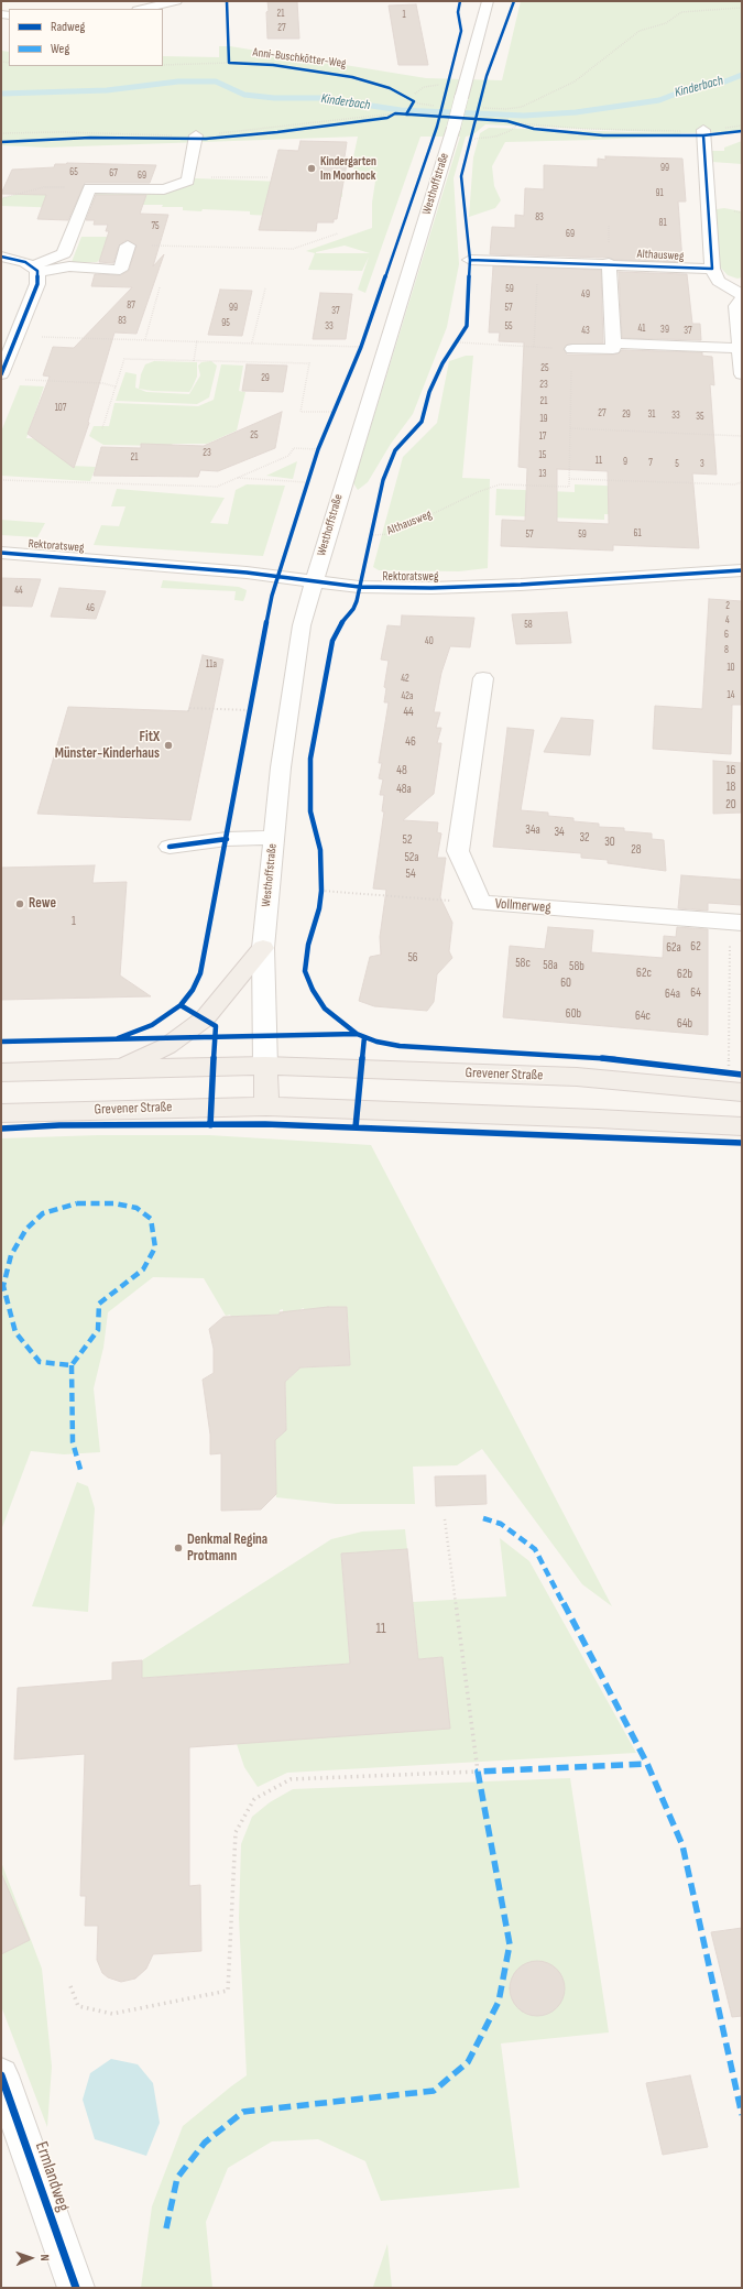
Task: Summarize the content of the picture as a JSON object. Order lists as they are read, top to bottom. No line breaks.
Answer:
{"streets":{"main road":["Grevener Straße"],"street":["Westhoffstraße","Althausweg","Rektoratsweg","Vollmerweg","Ermlandweg"],"cycle path":["Anni-Buschkötter-Weg"]},"crossings":[["Westhoffstraße","Rektoratsweg"],["Westhoffstraße","Grevener Straße"]],"water":["Kinderbach"],"places":["Kindergarten Im Moorhock","FitX Münster-Kinderhaus","Rewe","Denkmal Regina Protmann"],"house_numbers":["21","1","27","99","65","67","69","91","83","81","75","69","59","49","87","99","57","37","83","95","33","55","41","39","43","37","25","29","23","21","107","27","29","31","33","35","19","25","17","23","15","21","11","9","7","5","3","13","61","57","59","44","2","46","4","58","6","40","8","11a","10","42","14","42a","44","46","48","16","18","48a","20","34a","34","32","52","30","28","52a","54","1","62","62a","56","58c","58a","58b","62c","62b","60","64","64a","60b","64c","64b","11"],"legend":["Radweg","Weg"],"north":"right"}
